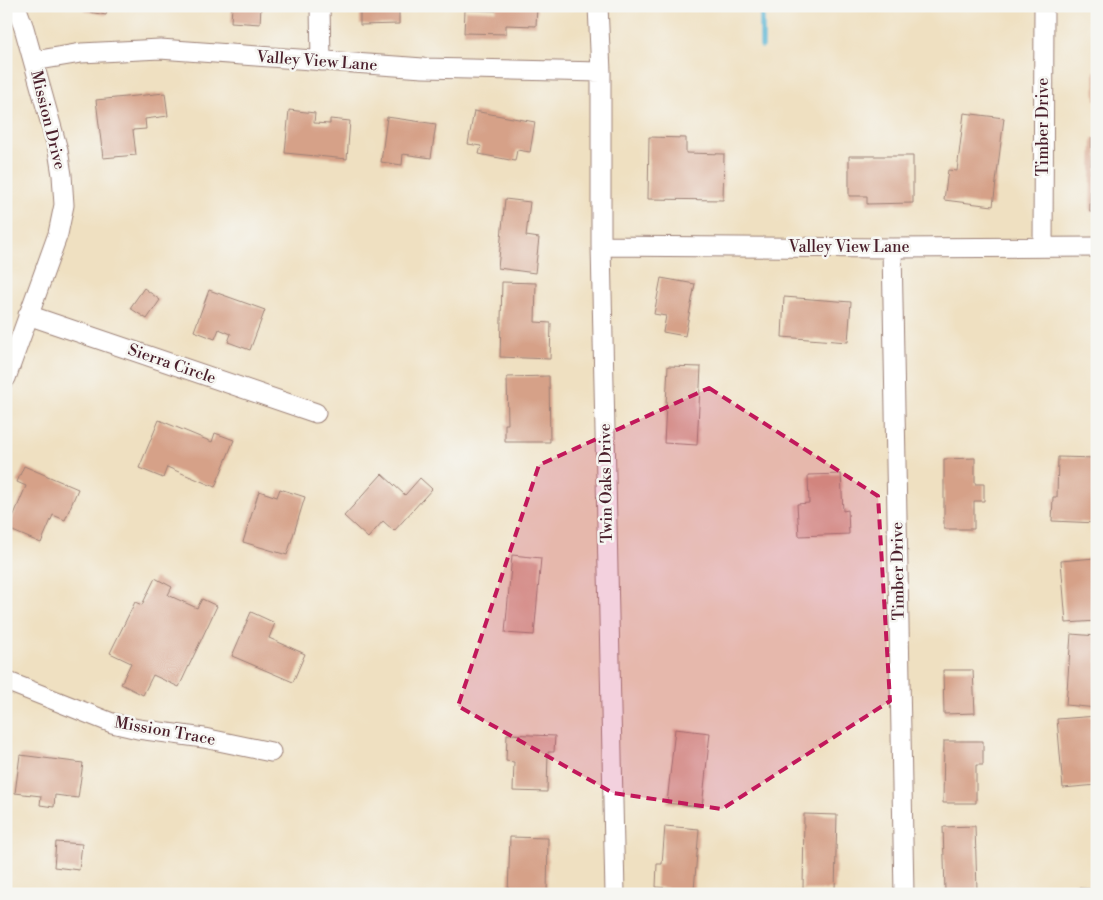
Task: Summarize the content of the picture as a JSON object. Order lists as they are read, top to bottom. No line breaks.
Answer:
{"streets":{"street":["Valley View Lane","Mission Drive","Timber Drive","Sierra Circle","Twin Oaks Drive","Mission Trace"]},"crossings":[["Valley View Lane","Mission Drive"],["Valley View Lane","Timber Drive"],["Valley View Lane","Twin Oaks Drive"],["Mission Drive","Sierra Circle"]]}
